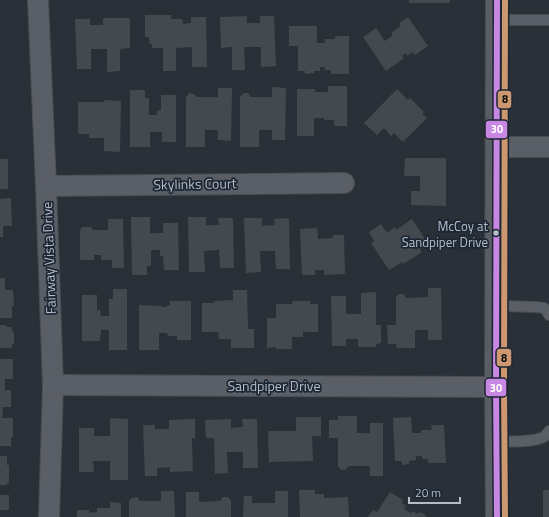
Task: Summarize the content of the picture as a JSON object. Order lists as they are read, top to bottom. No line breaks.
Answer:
{"streets":{"street":["Skylinks Court","Fairway Vista Drive","Sandpiper Drive"]},"crossings":[["Skylinks Court","Fairway Vista Drive"],["Fairway Vista Drive","Sandpiper Drive"]],"places":["McCoy at Sandpiper Drive"],"lines":["transit line 30","transit line 8"],"scale_bar":"20 m"}
